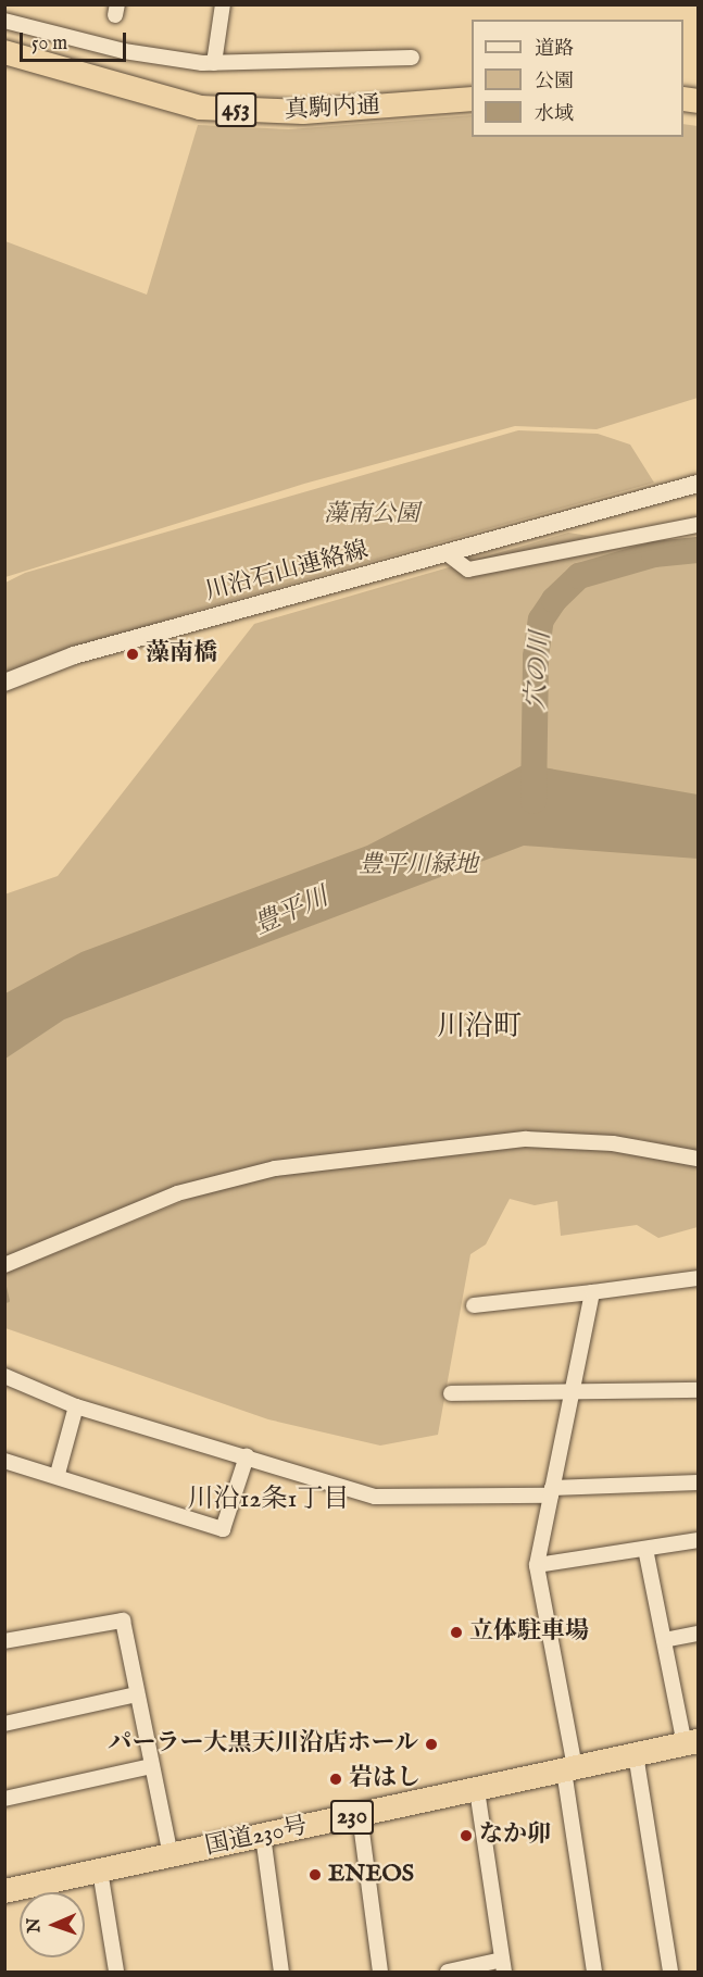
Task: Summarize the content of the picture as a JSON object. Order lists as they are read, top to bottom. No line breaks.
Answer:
{"streets":{"highway":["真駒内通","453","230","国道230号"],"street":["川沿石山連絡線"]},"districts":["川沿町","川沿12条1丁目"],"water":["穴の川","豊平川"],"parks":["藻南公園","豊平川緑地"],"places":["藻南橋","立体駐車場","パーラー大黒天川沿店ホール","岩はし","なか卯","ENEOS"],"legend":["道路","公園","水域"],"scale_bar":"50 m","north":"left"}
